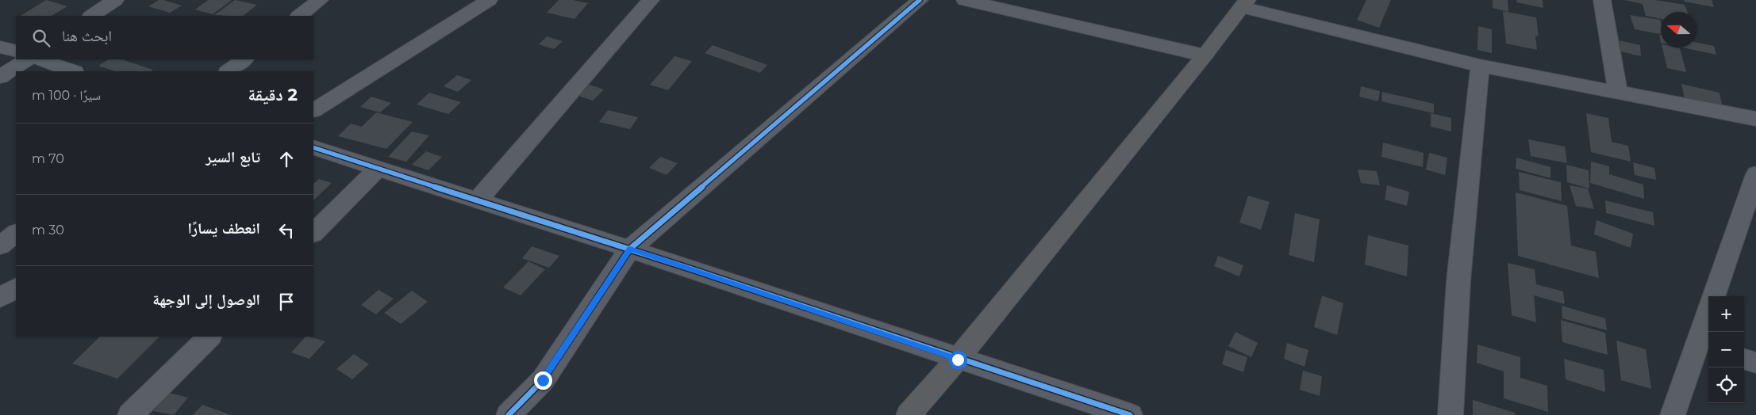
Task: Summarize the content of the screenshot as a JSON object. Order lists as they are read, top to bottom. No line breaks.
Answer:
{"north":"left","page":{"search":"ابحث هنا","heading":["2 دقيقة","سيرًا · 100 m"],"list":[["تابع السير","70 m"],["انعطف يسارًا","30 m"],"الوصول إلى الوجهة"],"map_buttons":["+","−"]}}
